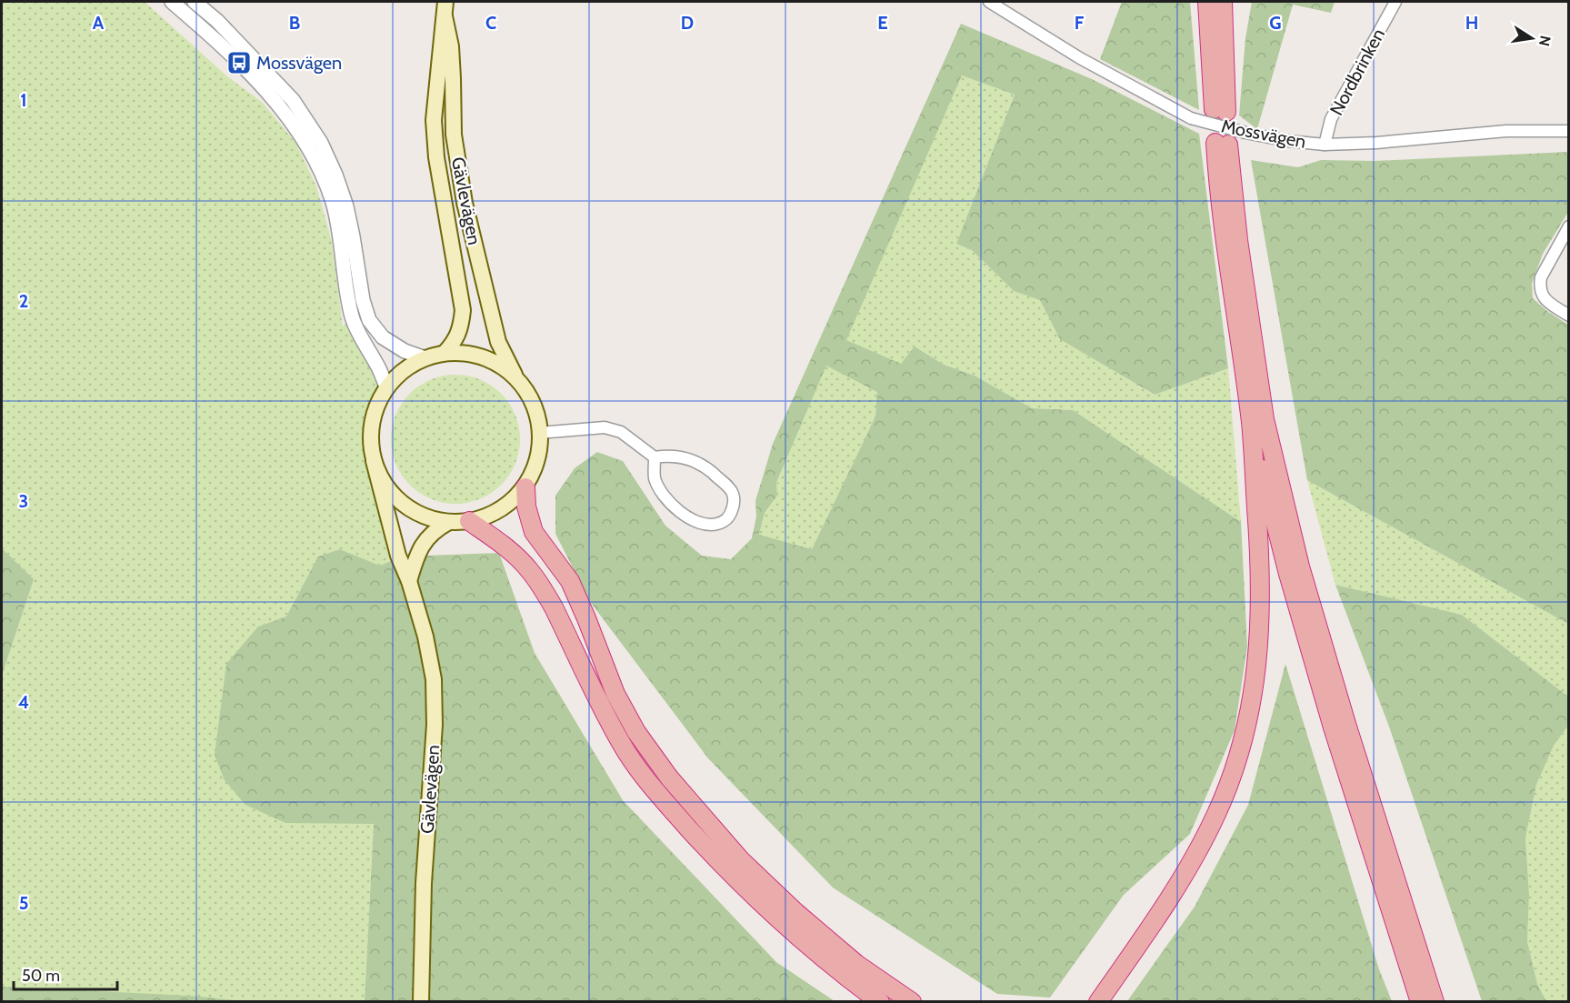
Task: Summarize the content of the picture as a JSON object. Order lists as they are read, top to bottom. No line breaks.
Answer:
{"streets":{"main road":["Gävlevägen"],"street":["Nordbrinken","Mossvägen"]},"crossings":[["Nordbrinken","Mossvägen"]],"places":{"bus stop":["Mossvägen"]},"scale_bar":"50 m","north":"right","grid":{"columns":["A","B","C","D","E","F","G","H"],"rows":["1","2","3","4","5"]}}
